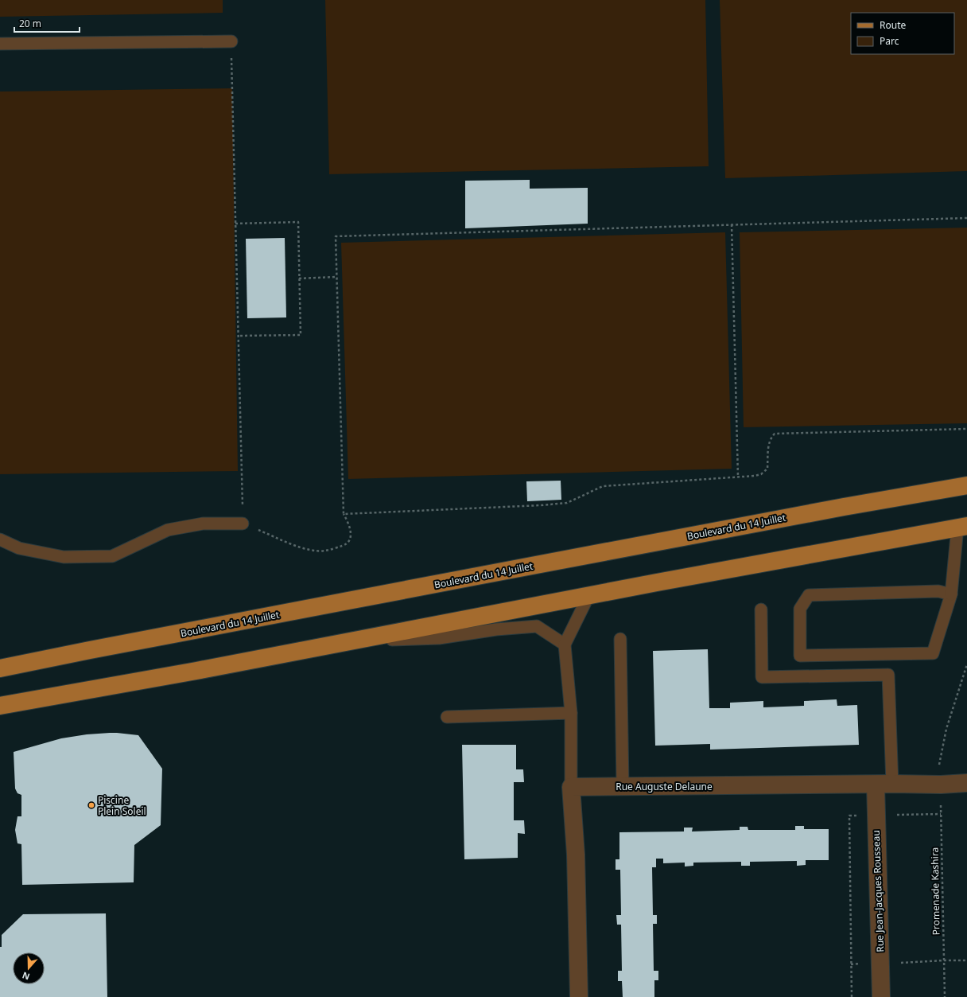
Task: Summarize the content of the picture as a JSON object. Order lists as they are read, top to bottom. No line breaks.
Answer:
{"streets":{"main road":["Boulevard du 14 Juillet"],"street":["Rue Auguste Delaune","Rue Jean-Jacques Rousseau"],"path":["Promenade Kashira"]},"crossings":[["Rue Auguste Delaune","Rue Jean-Jacques Rousseau"],["Rue Auguste Delaune","Promenade Kashira"]],"places":["Piscine Plein Soleil"],"legend":["Route","Parc"],"scale_bar":"20 m","north":"bottom"}
